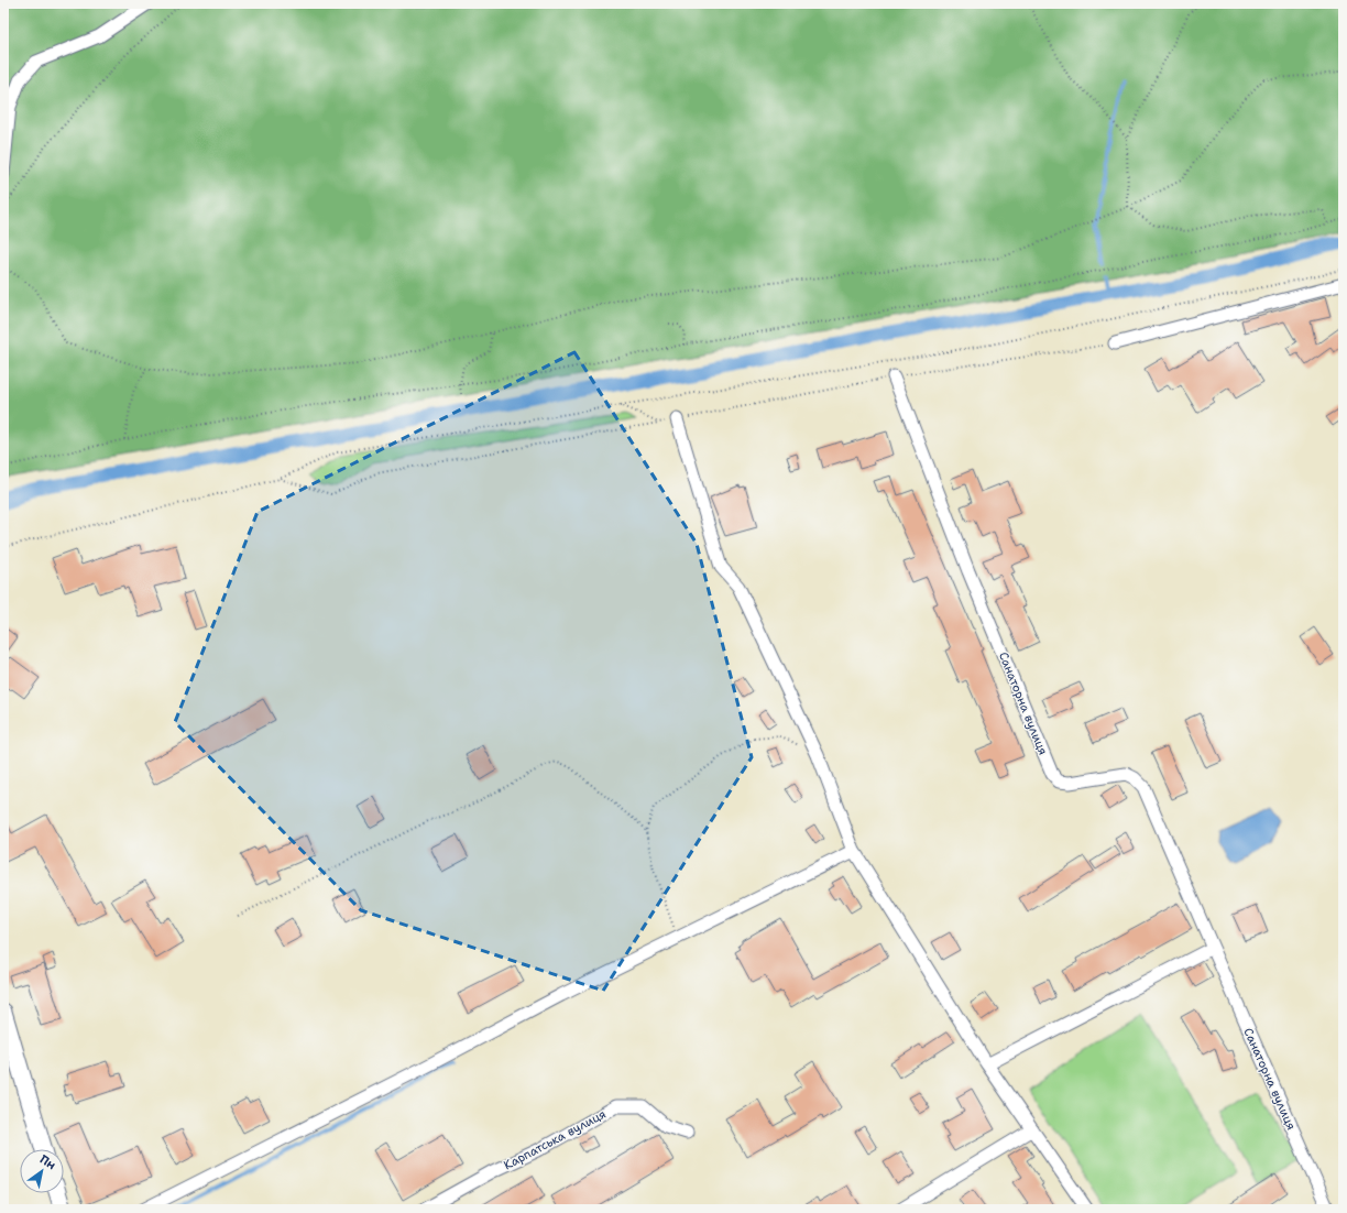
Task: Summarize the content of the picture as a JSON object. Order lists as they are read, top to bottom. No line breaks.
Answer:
{"streets":{"street":["Санаторна вулиця","Карпатська вулиця"]},"north":"top right"}
